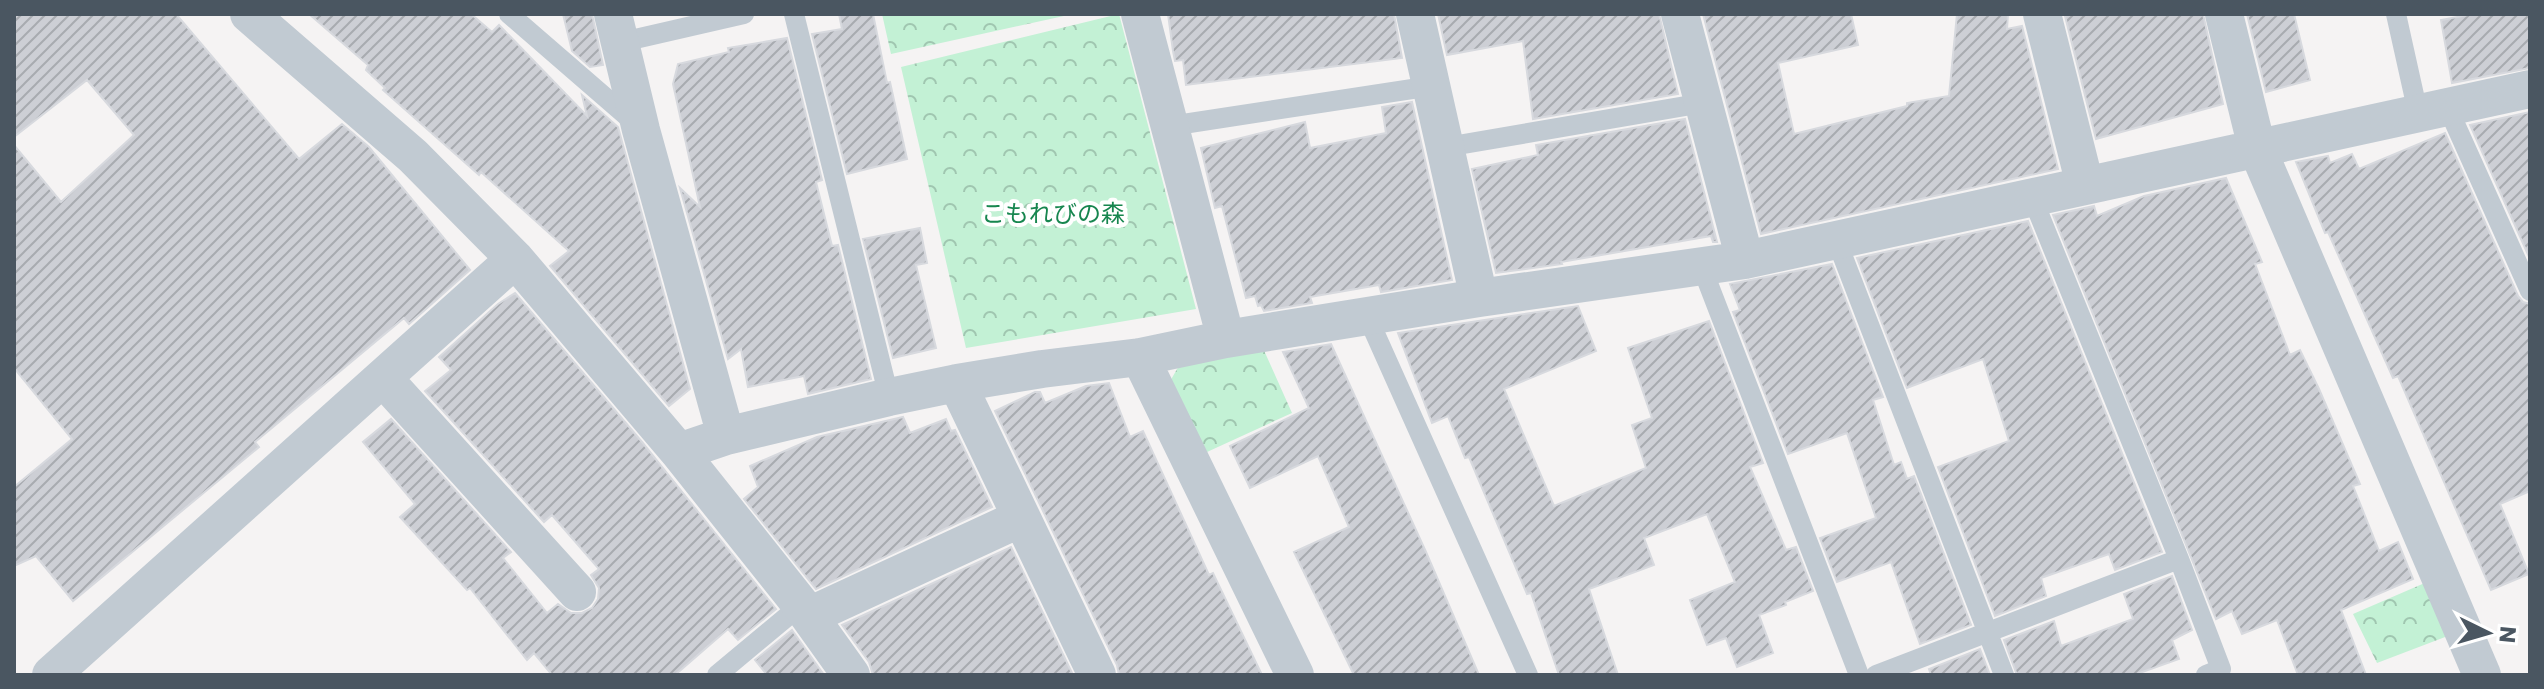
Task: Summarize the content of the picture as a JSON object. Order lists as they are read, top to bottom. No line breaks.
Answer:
{"parks":["こもれびの森"],"north":"right"}
